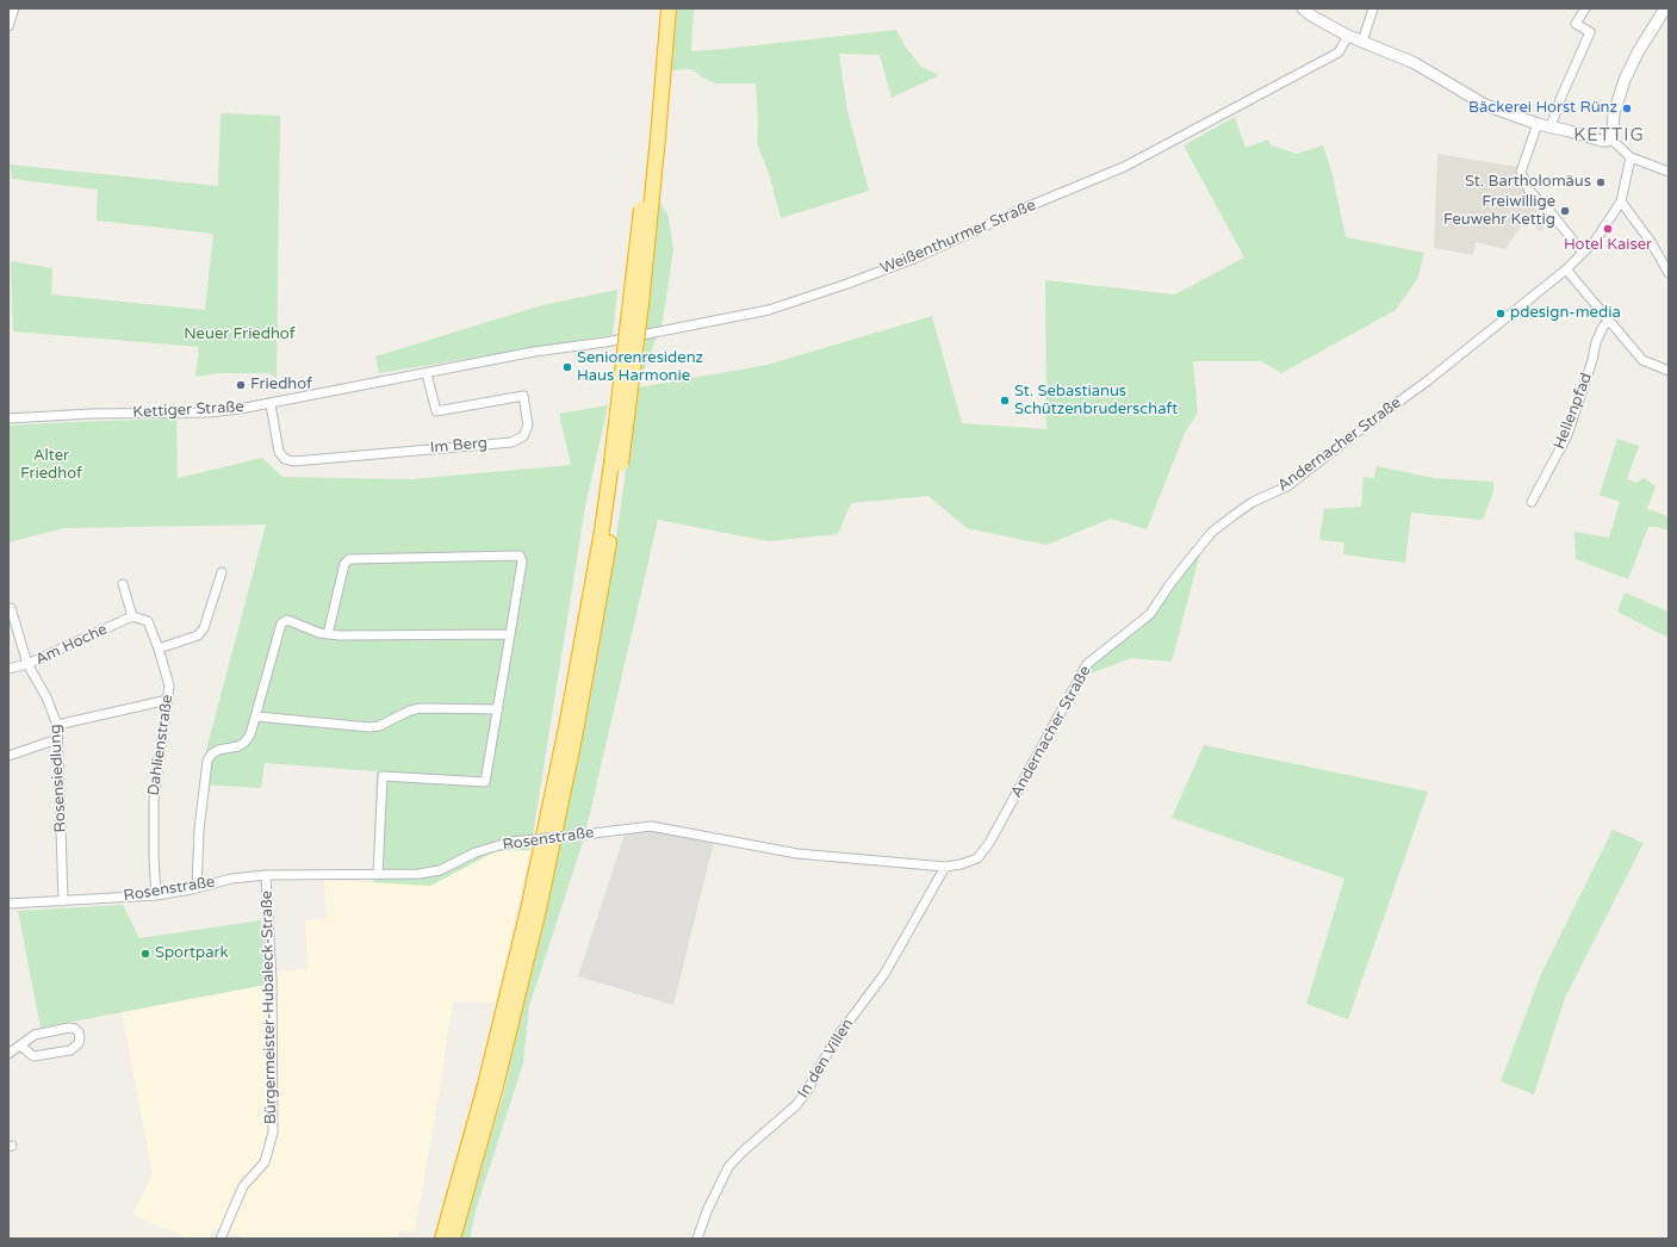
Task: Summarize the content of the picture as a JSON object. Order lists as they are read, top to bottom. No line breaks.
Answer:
{"streets":{"street":["Weißenthurmer Straße","Kettiger Straße","Hellenpfad","Andernacher Straße","Im Berg","Am Hoche","Dahlienstraße","Rosensiedlung","Rosenstraße","Bürgermeister-Hubaleck-Straße","In den Villen"]},"crossings":[["Weißenthurmer Straße","Kettiger Straße"],["Kettiger Straße","Im Berg"],["Andernacher Straße","Rosenstraße"],["Am Hoche","Rosensiedlung"],["Dahlienstraße","Rosenstraße"],["Rosensiedlung","Rosenstraße"],["Rosenstraße","Bürgermeister-Hubaleck-Straße"],["Rosenstraße","In den Villen"]],"districts":["KETTIG"],"parks":["Neuer Friedhof","Alter Friedhof"],"places":["Bäckerei Horst Rünz","St. Bartholomäus","Freiwillige Feuwehr Kettig","Hotel Kaiser","pdesign-media","Seniorenresidenz Haus Harmonie","Friedhof","St. Sebastianus Schützenbruderschaft","Sportpark"]}
